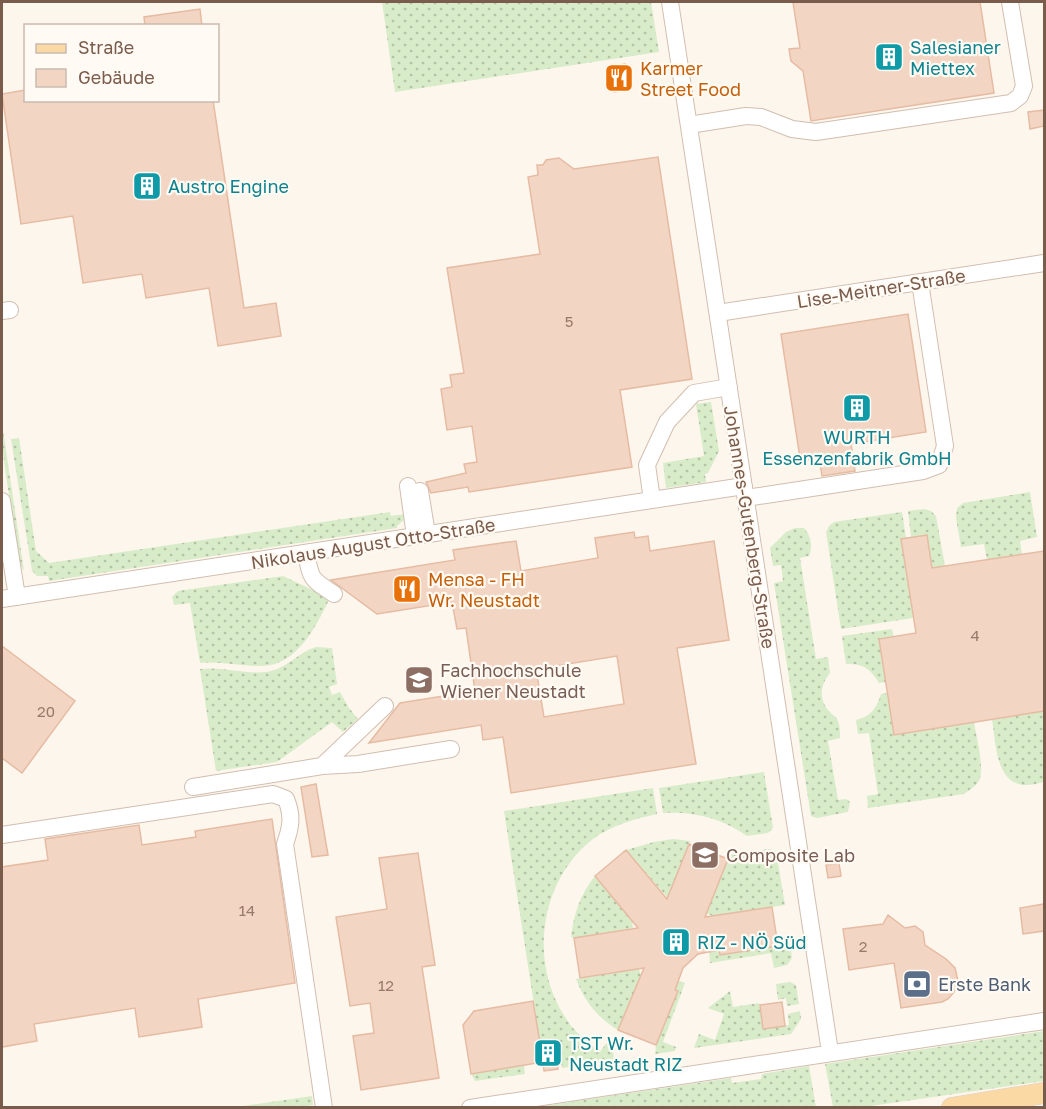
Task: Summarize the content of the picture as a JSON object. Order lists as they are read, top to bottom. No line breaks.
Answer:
{"streets":{"street":["Lise-Meitner-Straße","Johannes-Gutenberg-Straße","Nikolaus August Otto-Straße"]},"crossings":[["Lise-Meitner-Straße","Johannes-Gutenberg-Straße"],["Lise-Meitner-Straße","Nikolaus August Otto-Straße"],["Johannes-Gutenberg-Straße","Nikolaus August Otto-Straße"]],"places":{"building":["Salesianer Miettex","Austro Engine","WURTH Essenzenfabrik GmbH","RIZ - NÖ Süd","TST Wr. Neustadt RIZ"],"restaurant":["Karmer Street Food","Mensa - FH Wr. Neustadt"],"school or university":["Fachhochschule Wiener Neustadt","Composite Lab"],"bank":["Erste Bank"]},"house_numbers":["5","4","20","14","2","12"],"legend":["Straße","Gebäude"]}
